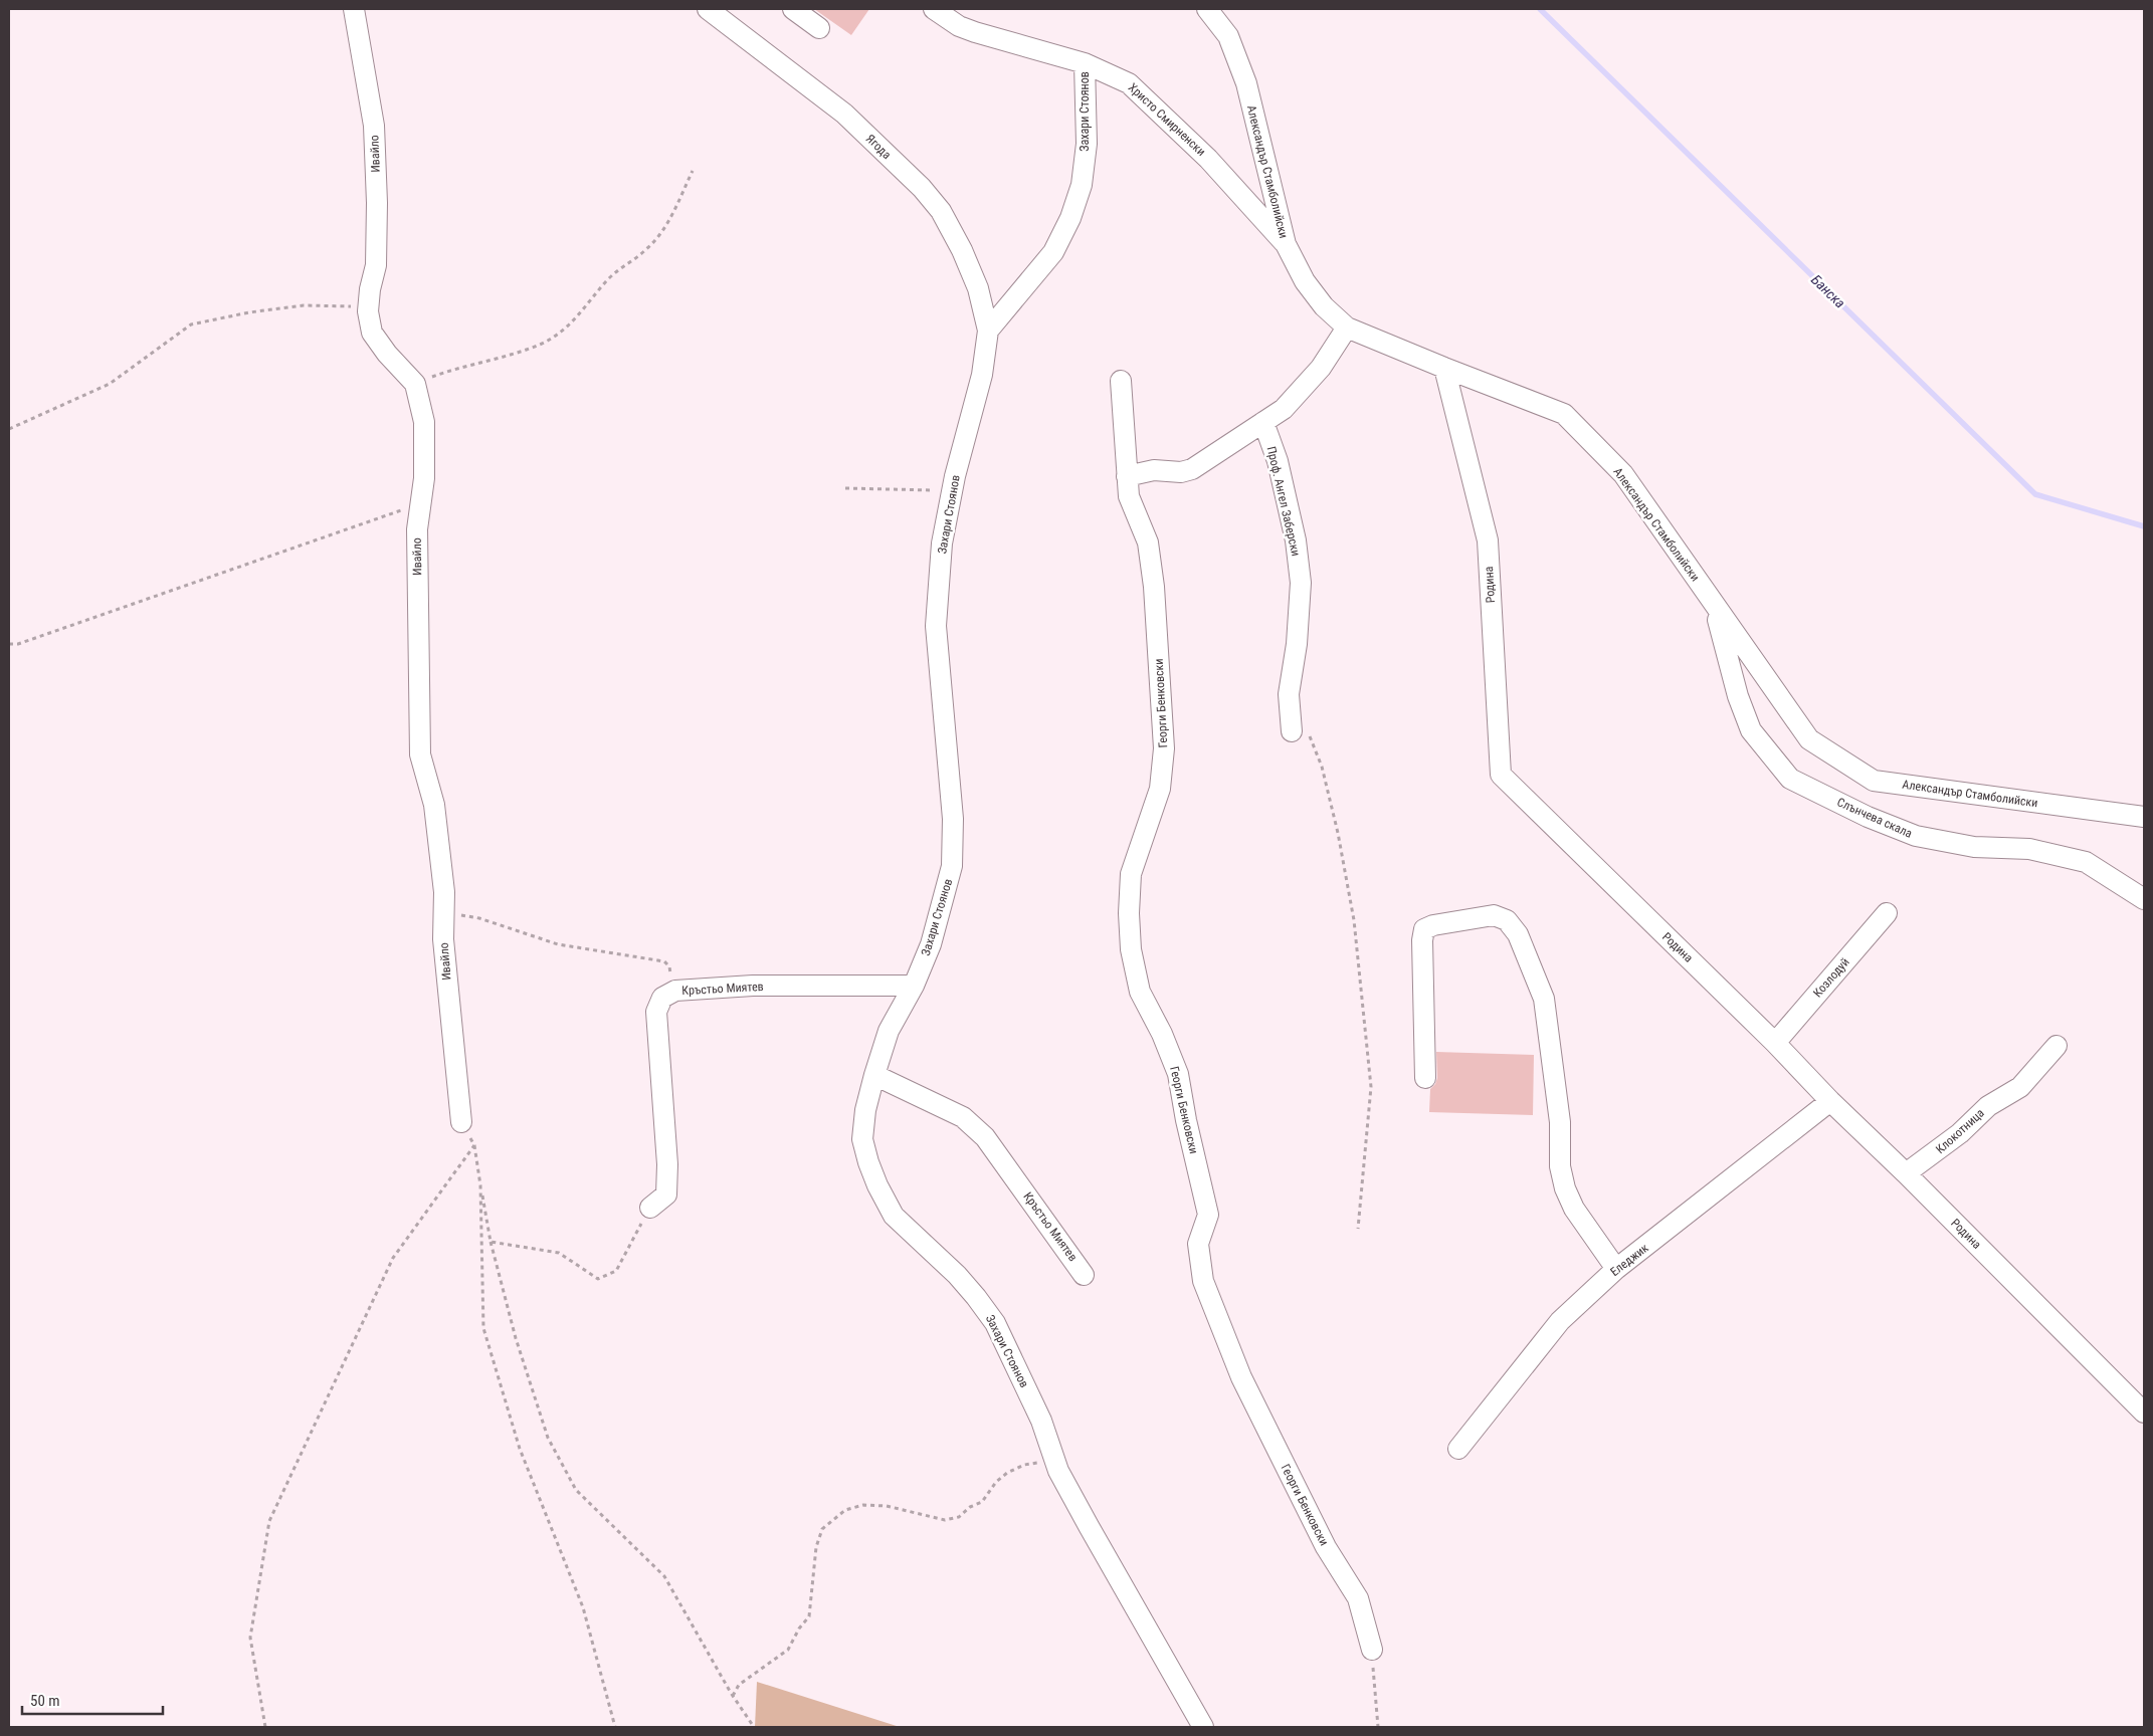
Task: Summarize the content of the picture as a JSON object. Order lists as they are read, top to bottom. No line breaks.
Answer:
{"streets":{"street":["Захари Стоянов","Христо Смирненски","Ягода","Ивайло","Александър Стамболийски","Проф. Ангел Заберски","Родина","Георги Бенковски","Слънчева скала","Козлодуй","Кръстьо Миятев","Клокотница","Еледжик"]},"crossings":[["Захари Стоянов","Христо Смирненски"],["Захари Стоянов","Ягода"],["Захари Стоянов","Кръстьо Миятев"],["Христо Смирненски","Александър Стамболийски"],["Александър Стамболийски","Родина"],["Александър Стамболийски","Слънчева скала"],["Родина","Козлодуй"],["Родина","Клокотница"],["Родина","Еледжик"]],"water":["Банска"],"scale_bar":"50 m"}
